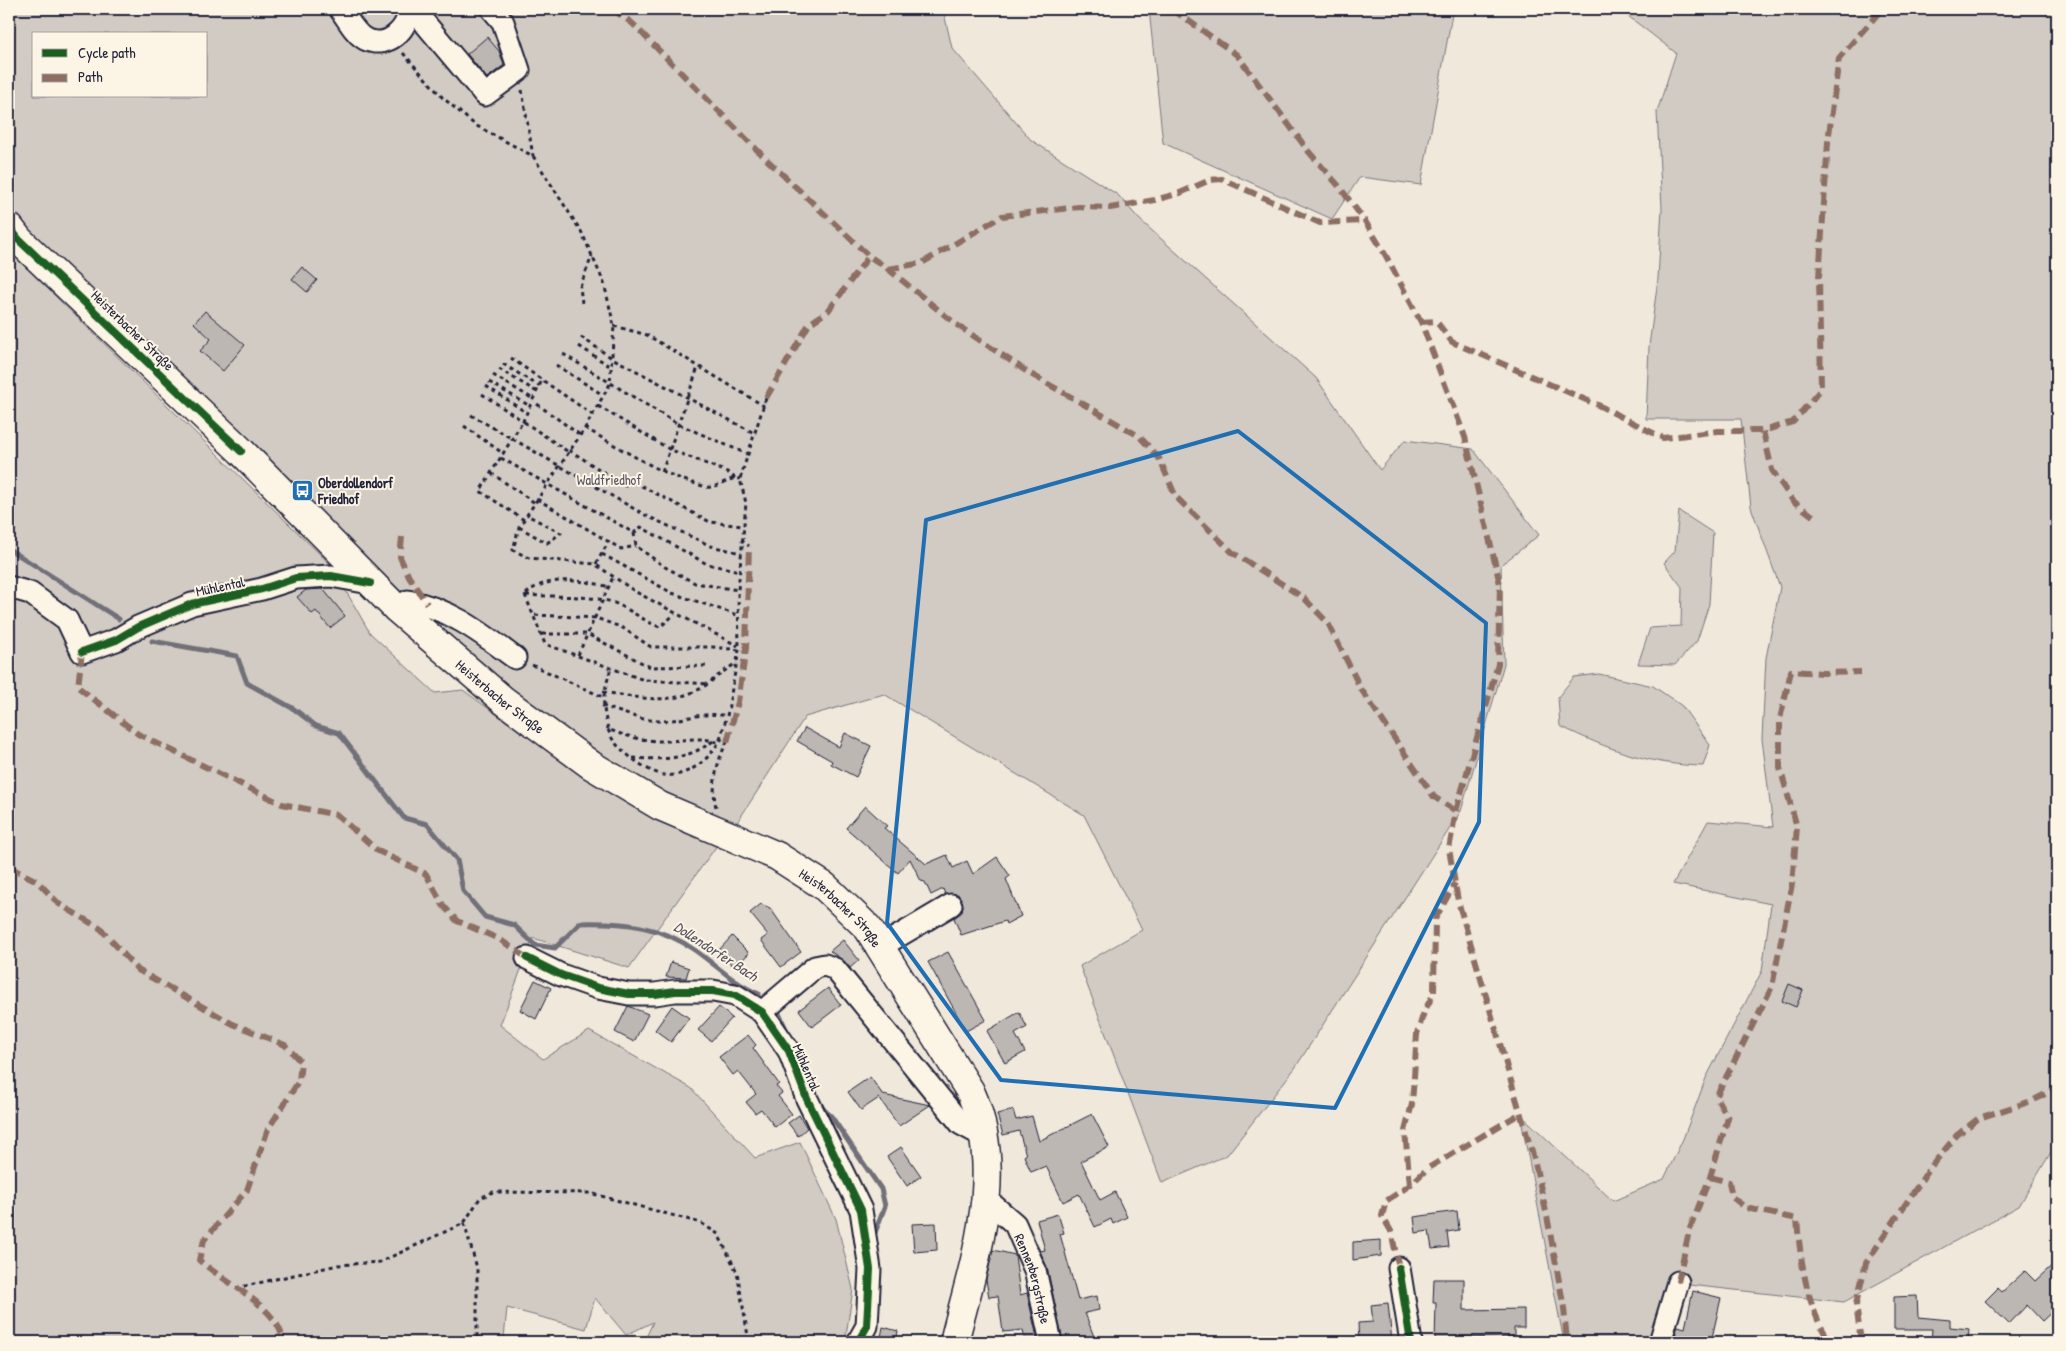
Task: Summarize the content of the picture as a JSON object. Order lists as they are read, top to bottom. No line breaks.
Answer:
{"streets":{"main road":["Heisterbacher Straße"],"street":["Mühlental","Rennenbergstraße"]},"crossings":[["Heisterbacher Straße","Mühlental"],["Heisterbacher Straße","Rennenbergstraße"]],"water":["Dollendorfer Bach"],"parks":["Waldfriedhof"],"places":{"bus stop":["Oberdollendorf Friedhof"]},"legend":["Cycle path","Path"]}
